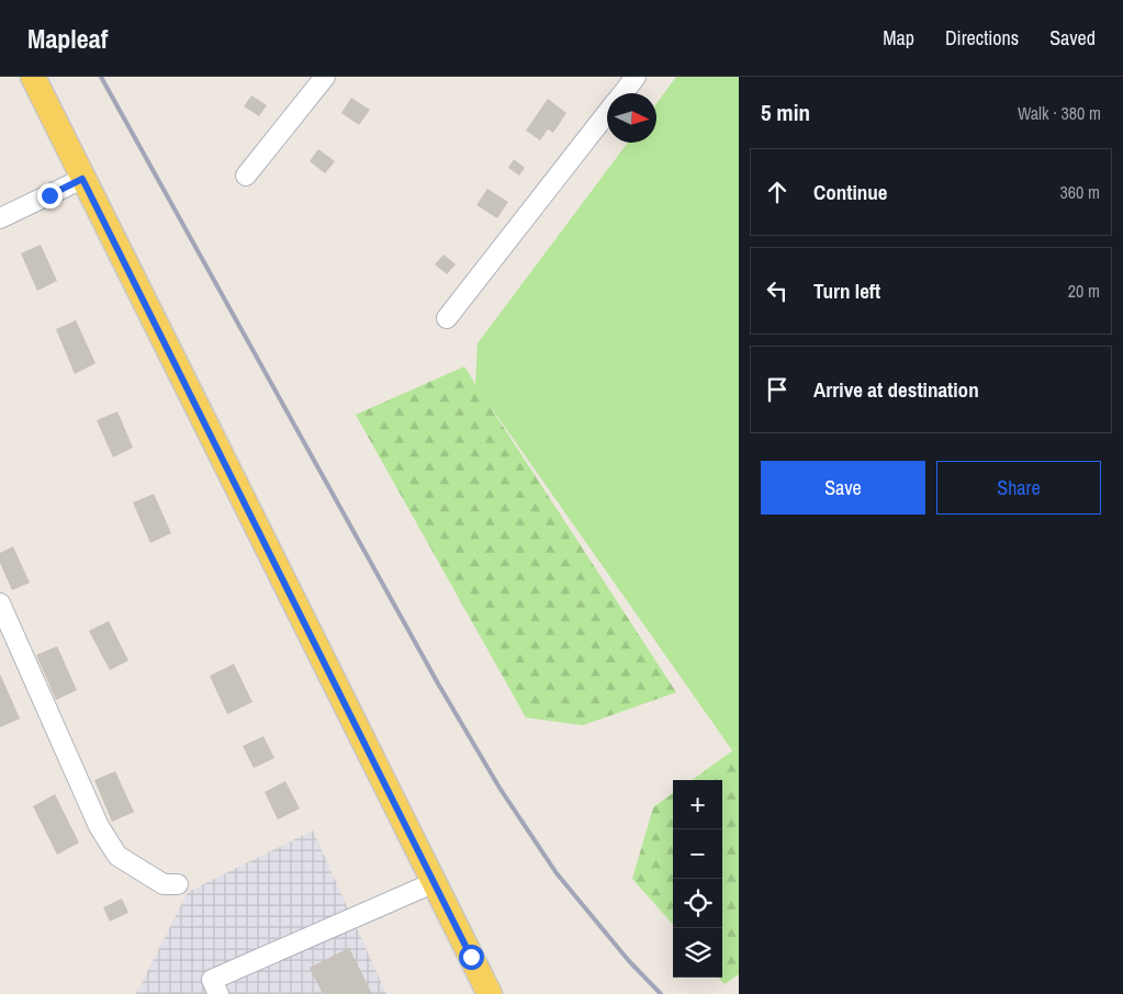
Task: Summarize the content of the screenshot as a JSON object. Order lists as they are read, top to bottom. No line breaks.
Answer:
{"north":"right","page":{"header":"Mapleaf","nav":["Map","Directions","Saved"],"heading":["5 min","Walk · 380 m"],"list":[["Continue","360 m"],["Turn left","20 m"],"Arrive at destination"],"buttons":["Save","Share"],"map_buttons":["+","−"]}}
